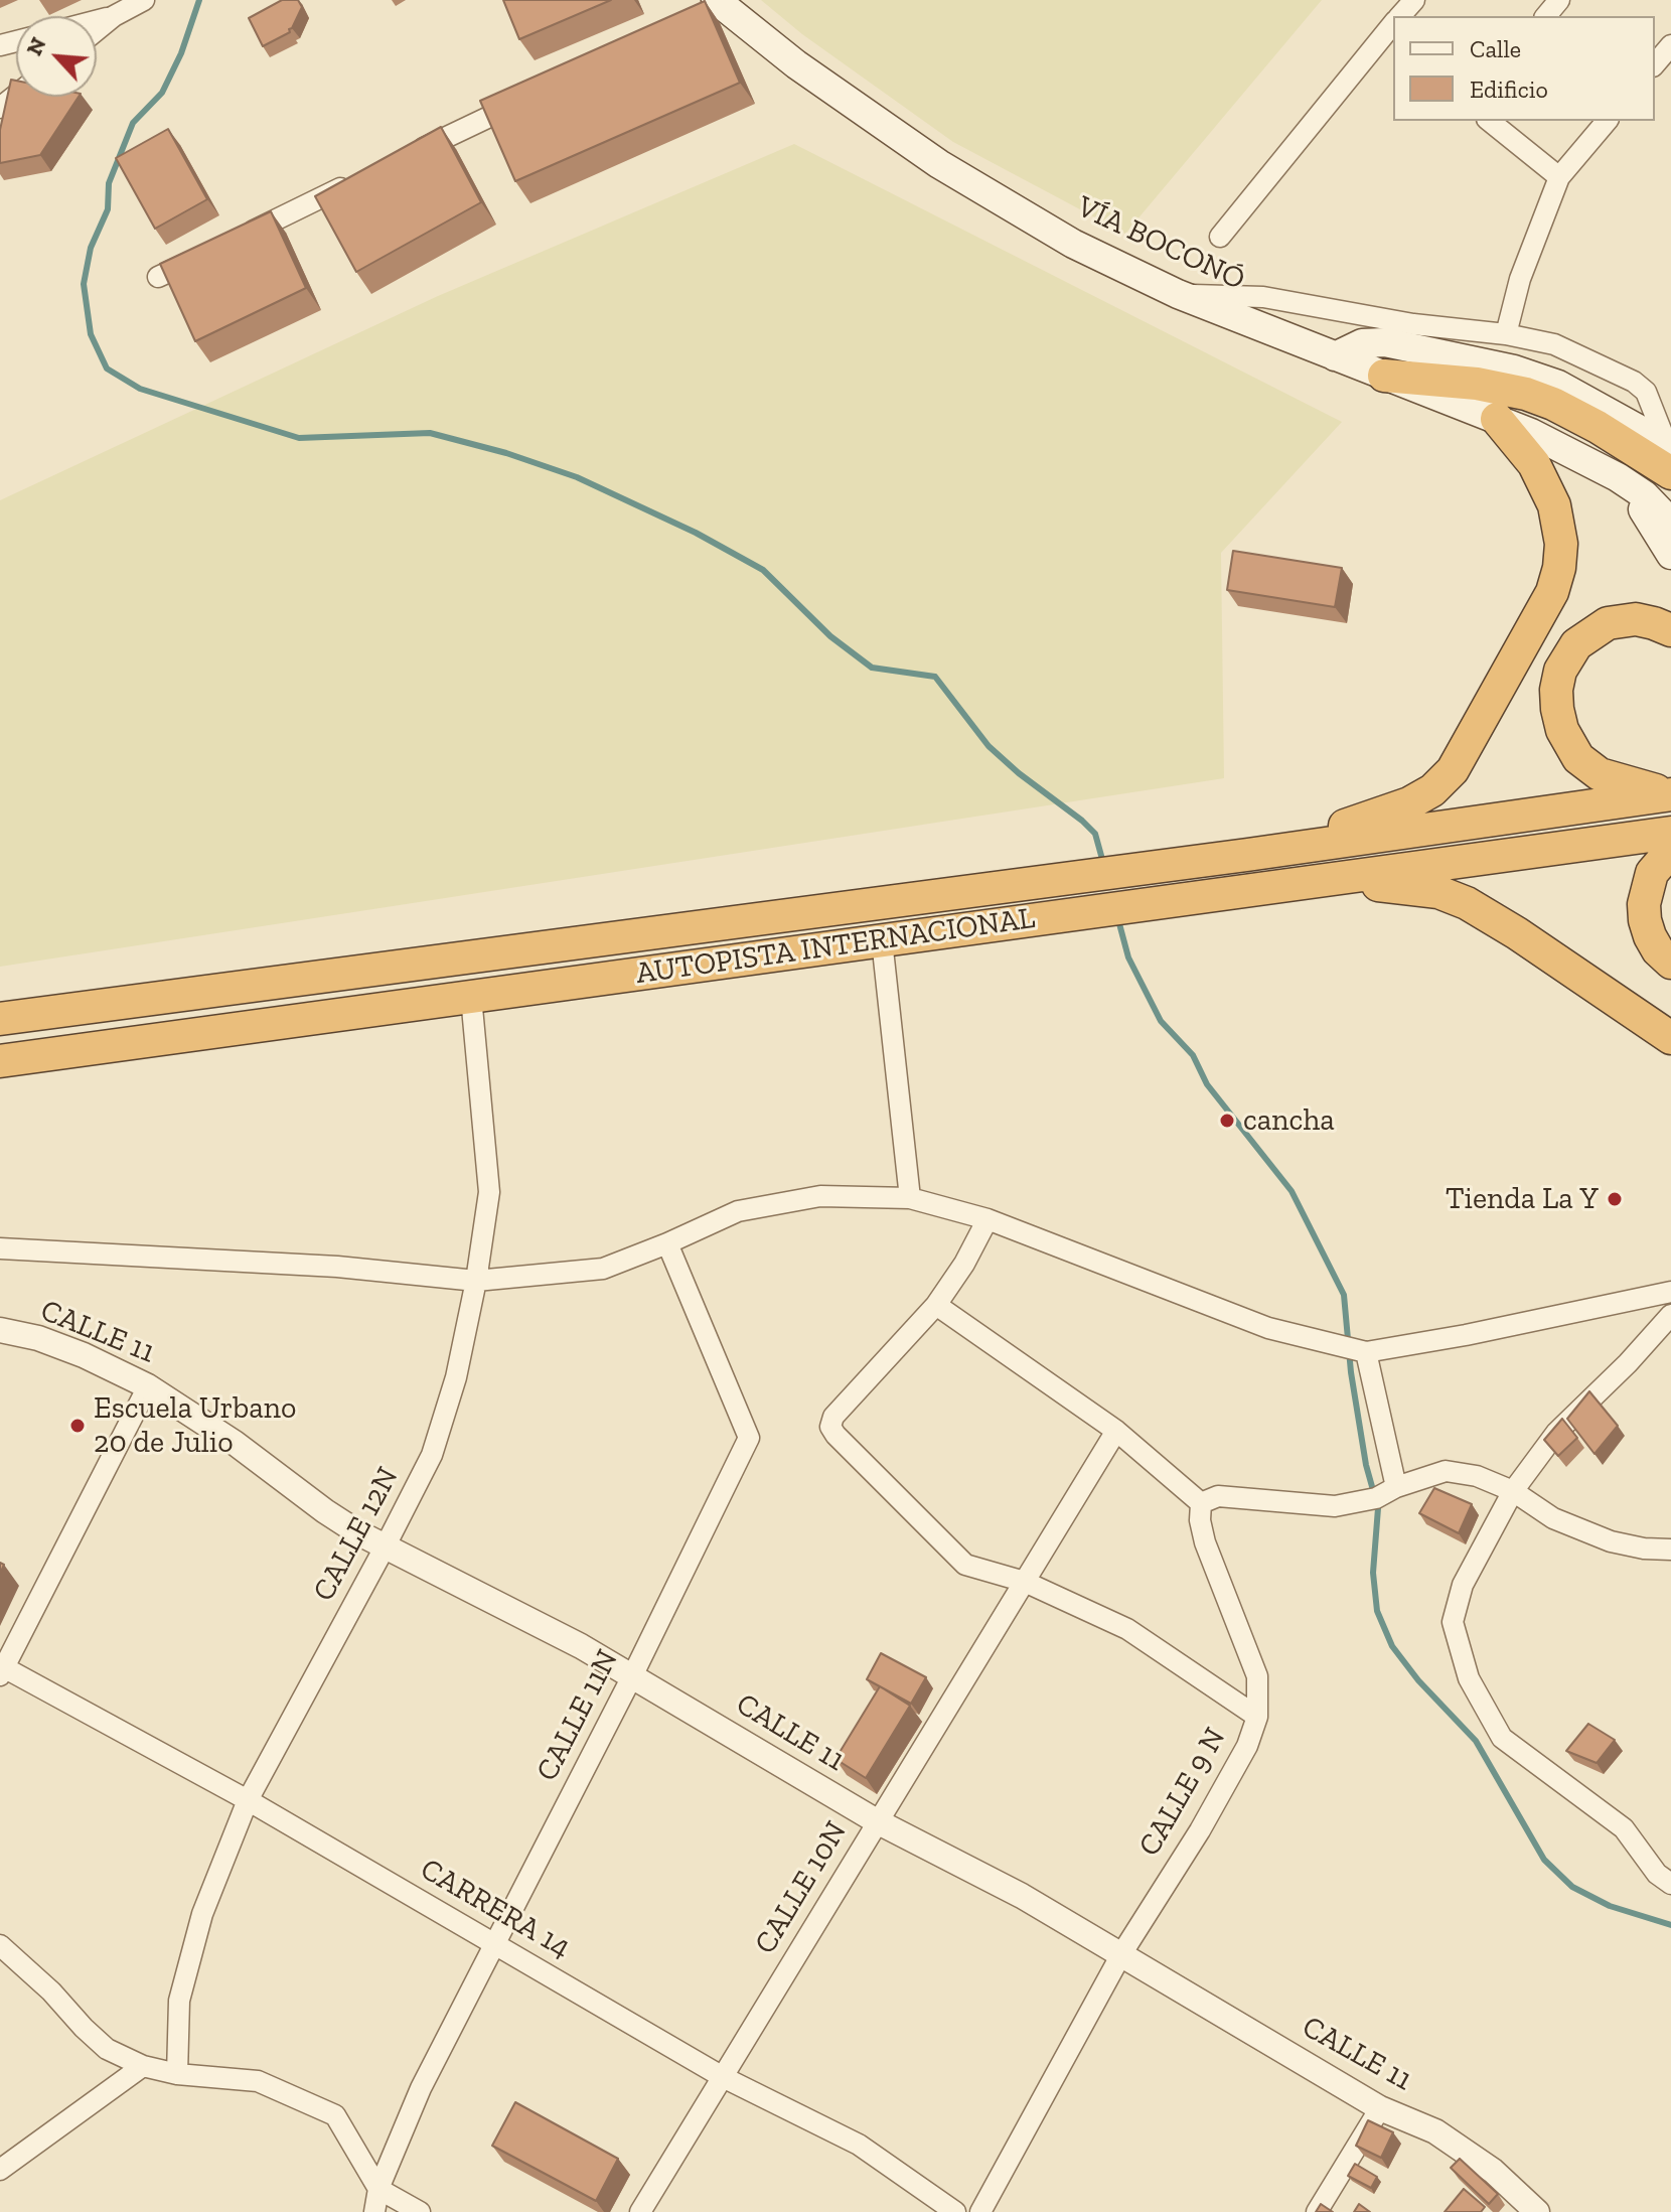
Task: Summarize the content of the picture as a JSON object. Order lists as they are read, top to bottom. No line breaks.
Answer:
{"streets":{"highway":["AUTOPISTA INTERNACIONAL"],"main road":["VÍA BOCONÓ"],"street":["CALLE 11","CALLE 12N","CALLE 11N","CALLE 9 N","CALLE 10N","CARRERA 14"]},"crossings":[["AUTOPISTA INTERNACIONAL","CALLE 12N"],["CALLE 11","CALLE 12N"],["CALLE 11","CALLE 11N"],["CALLE 11","CALLE 9 N"],["CALLE 11","CALLE 10N"],["CALLE 12N","CARRERA 14"],["CALLE 11N","CARRERA 14"],["CALLE 10N","CARRERA 14"]],"places":["cancha","Tienda La Y","Escuela Urbano 20 de Julio"],"legend":["Calle","Edificio"],"north":"top left"}
